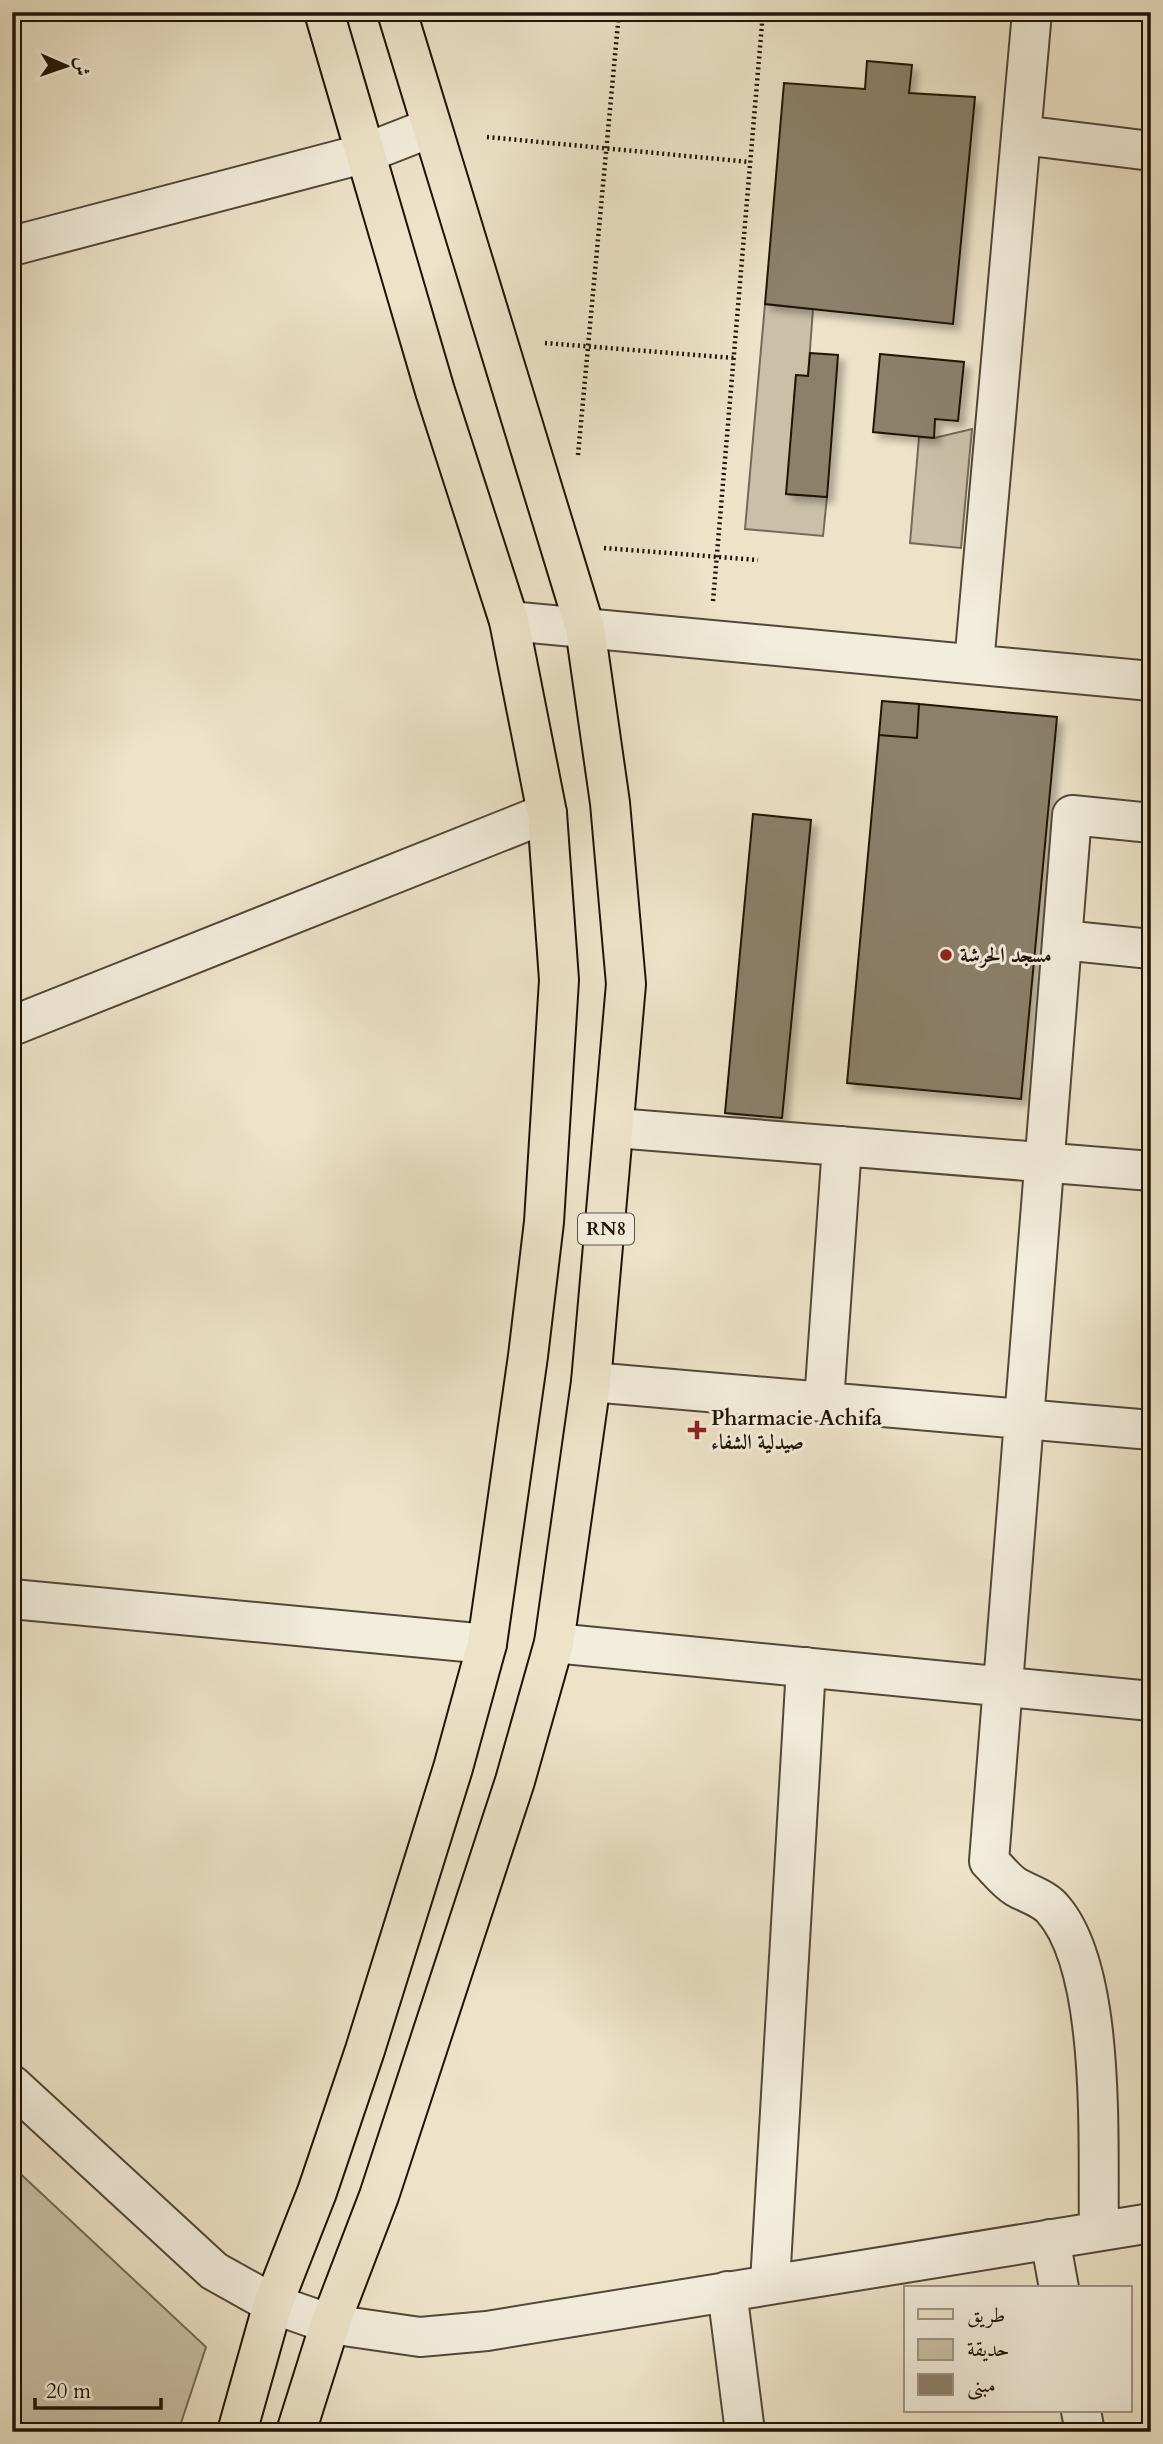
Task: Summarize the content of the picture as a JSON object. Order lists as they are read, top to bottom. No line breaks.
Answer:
{"streets":{"main road":["RN8"]},"places":{"other":["مسجد الحرشة"],"health":["Pharmacie Achifa صيدلية الشفاء"]},"legend":["طريق","حديقة","مبنى"],"scale_bar":"20 m","north":"right"}
